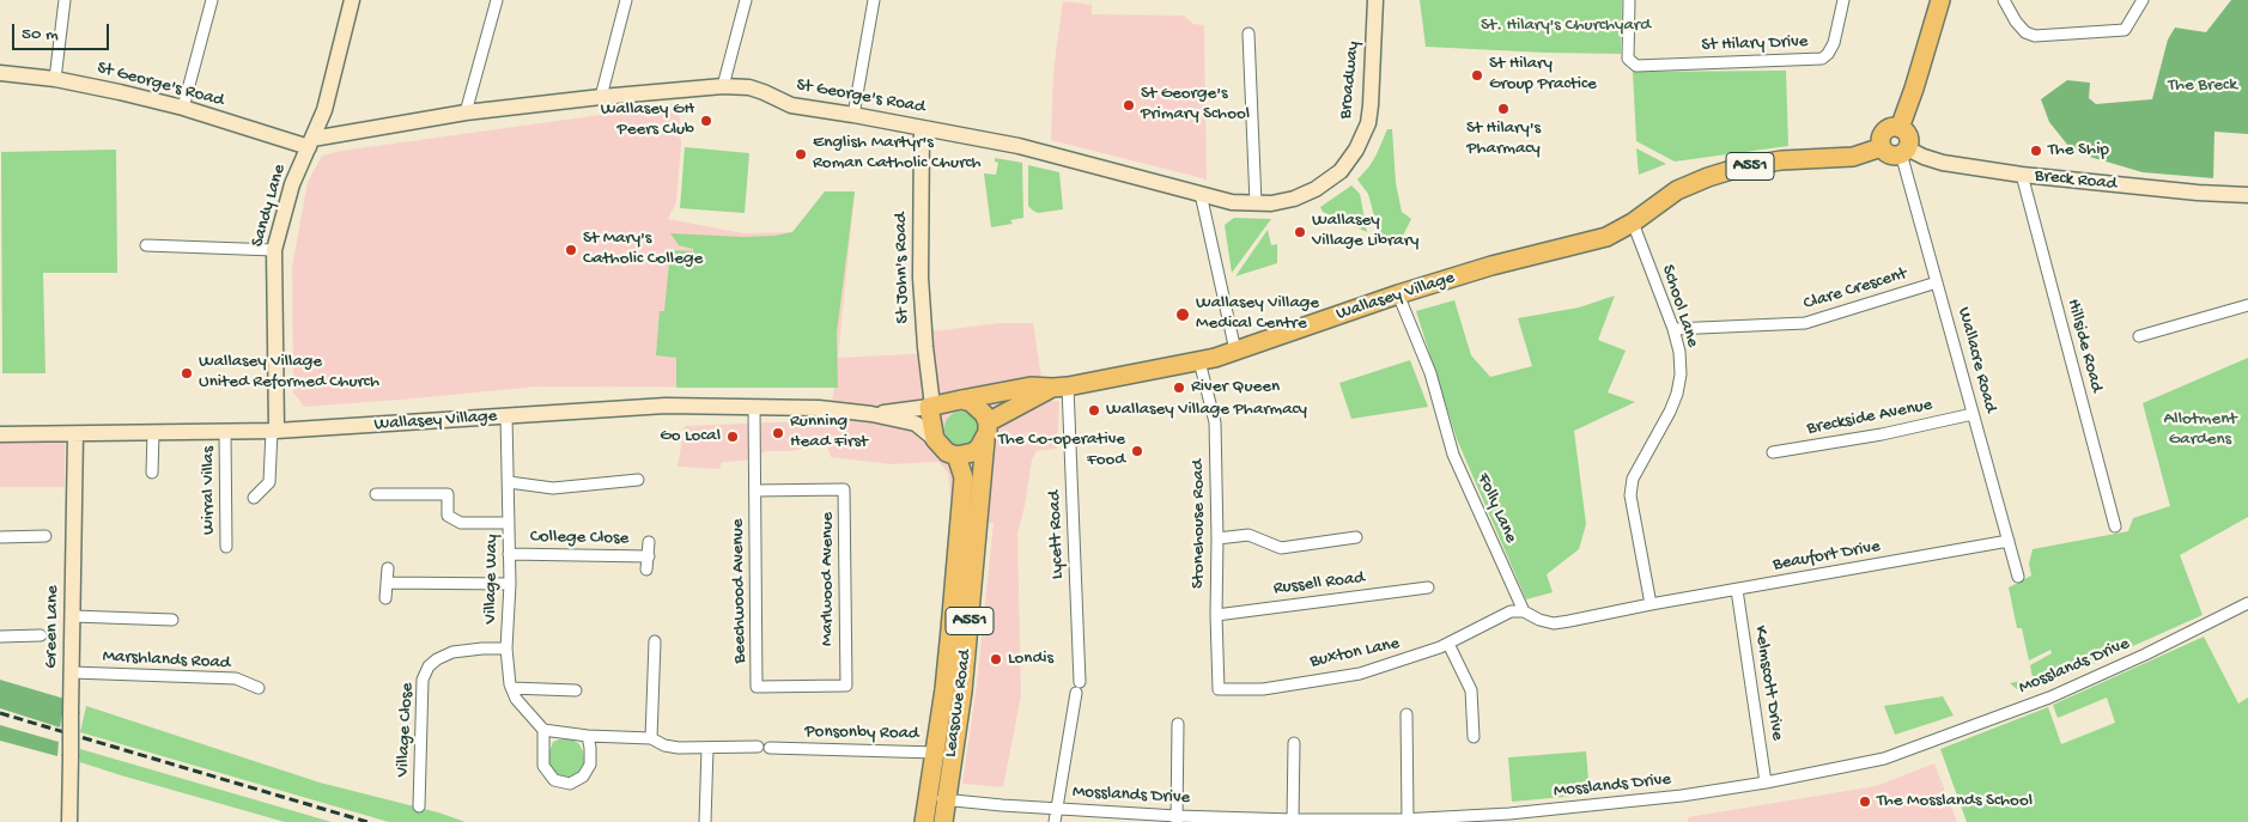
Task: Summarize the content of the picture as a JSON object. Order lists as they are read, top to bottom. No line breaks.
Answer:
{"streets":{"main road":["A551","Wallasey Village","Leasowe Road"],"street":["St Hilary Drive","Broadway","St George's Road","Breck Road","Sandy Lane","St John's Road","Clare Crescent","School Lane","Hillside Road","Wallacre Road","Breckside Avenue","Wirral Villas","Folly Lane","Stonehouse Road","Lycett Road","College Close","Beaufort Drive","Village Way","Marlwood Avenue","Russell Road","Beechwood Avenue","Green Lane","Buxton Lane","Marshlands Road","Mosslands Drive","Kelmscott Drive","Village Close","Ponsonby Road"]},"crossings":[["Broadway","St George's Road"],["St George's Road","Sandy Lane"],["St George's Road","St John's Road"],["A551","Breck Road"],["A551","Wallasey Village"],["A551","School Lane"],["A551","Wallacre Road"],["Breck Road","Hillside Road"],["Breck Road","Wallacre Road"],["Sandy Lane","Wallasey Village"],["St John's Road","Wallasey Village"],["St John's Road","Leasowe Road"],["Clare Crescent","School Lane"],["Clare Crescent","Wallacre Road"],["Wallasey Village","School Lane"],["Wallasey Village","Wirral Villas"],["Wallasey Village","Folly Lane"],["Wallasey Village","Stonehouse Road"],["Wallasey Village","Lycett Road"],["Wallasey Village","Village Way"],["Wallasey Village","Beechwood Avenue"],["Wallasey Village","Green Lane"],["Wallasey Village","Leasowe Road"],["School Lane","Beaufort Drive"],["Wallacre Road","Breckside Avenue"],["Wallacre Road","Beaufort Drive"],["Folly Lane","Buxton Lane"],["Stonehouse Road","Russell Road"],["Stonehouse Road","Buxton Lane"],["Lycett Road","Mosslands Drive"],["College Close","Village Way"],["Beaufort Drive","Kelmscott Drive"],["Village Way","Village Close"],["Marlwood Avenue","Beechwood Avenue"],["Green Lane","Marshlands Road"],["Mosslands Drive","Kelmscott Drive"],["Mosslands Drive","Leasowe Road"],["Leasowe Road","Ponsonby Road"]],"parks":["St. Hilary's Churchyard","The Breck","Allotment Gardens"],"places":["St Hilary Group Practice","St George's Primary School","St Hilary's Pharmacy","Wallasey GH Peers Club","The Ship","English Martyr's Roman Catholic Church","Wallasey Village Library","St Mary's Catholic College","Wallasey Village Medical Centre","Wallasey Village United Reformed Church","River Queen","Wallasey Village Pharmacy","Running Head First","Go Local","The Co-operative Food","Londis","The Mosslands School"],"scale_bar":"50 m"}
